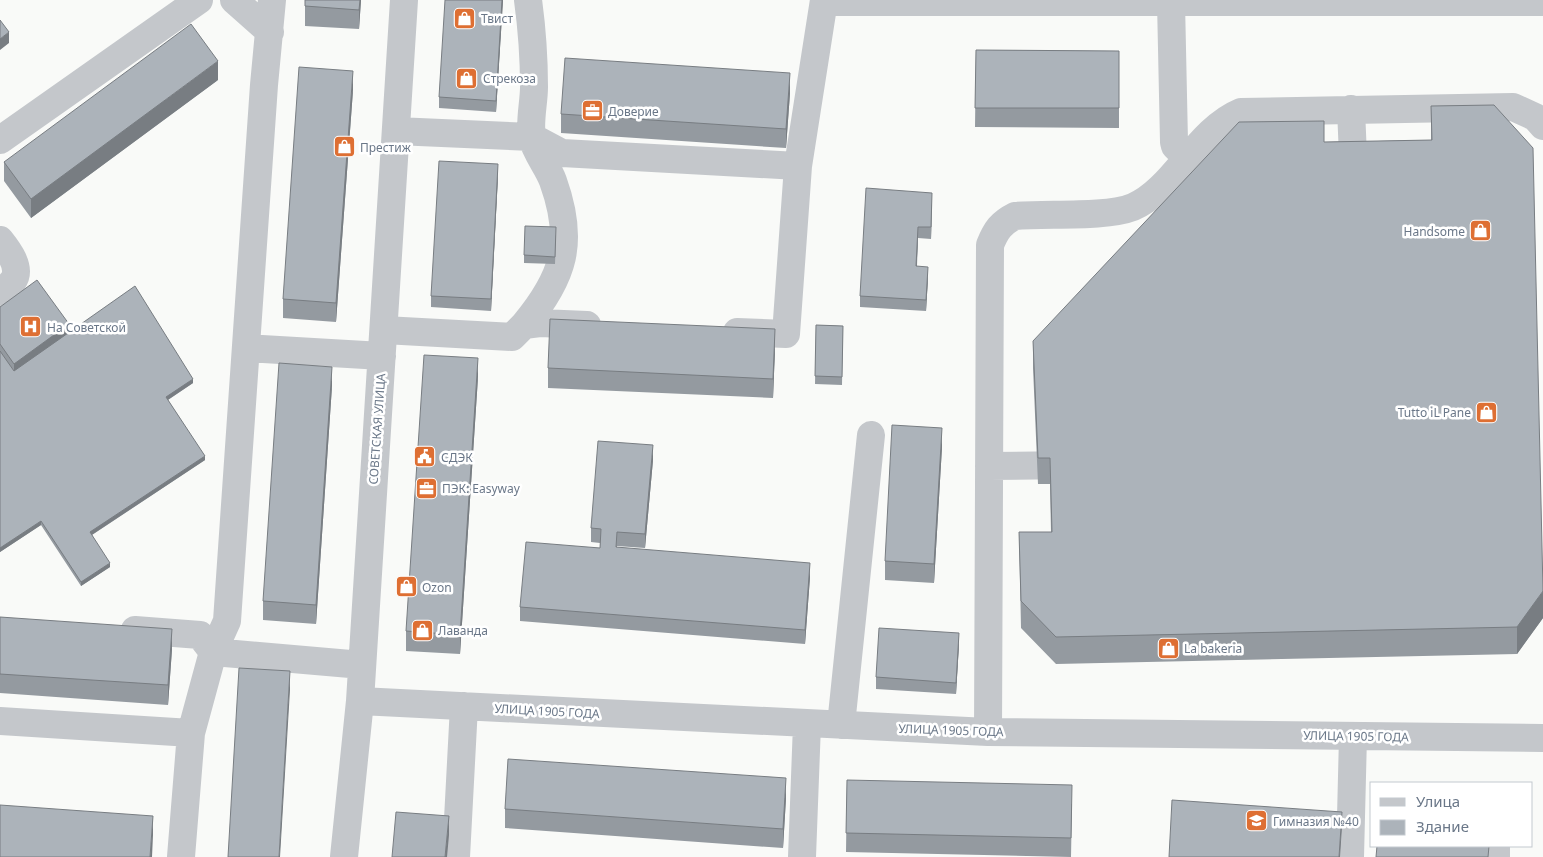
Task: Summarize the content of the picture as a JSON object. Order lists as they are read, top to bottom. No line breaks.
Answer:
{"streets":{"street":["СОВЕТСКАЯ УЛИЦА","УЛИЦА 1905 ГОДА"]},"crossings":[["СОВЕТСКАЯ УЛИЦА","УЛИЦА 1905 ГОДА"]],"places":{"shop":["Твист","Стрекоза","Престиж","Handsome","Tutto iL Pane","Ozon","Лаванда","La bakeria"],"office":["Доверие","ПЭК: Easyway"],"hospital":["На Советской"],"public building":["СДЭК"],"school or university":["Гимназия №40"]},"legend":["Улица","Здание"]}
